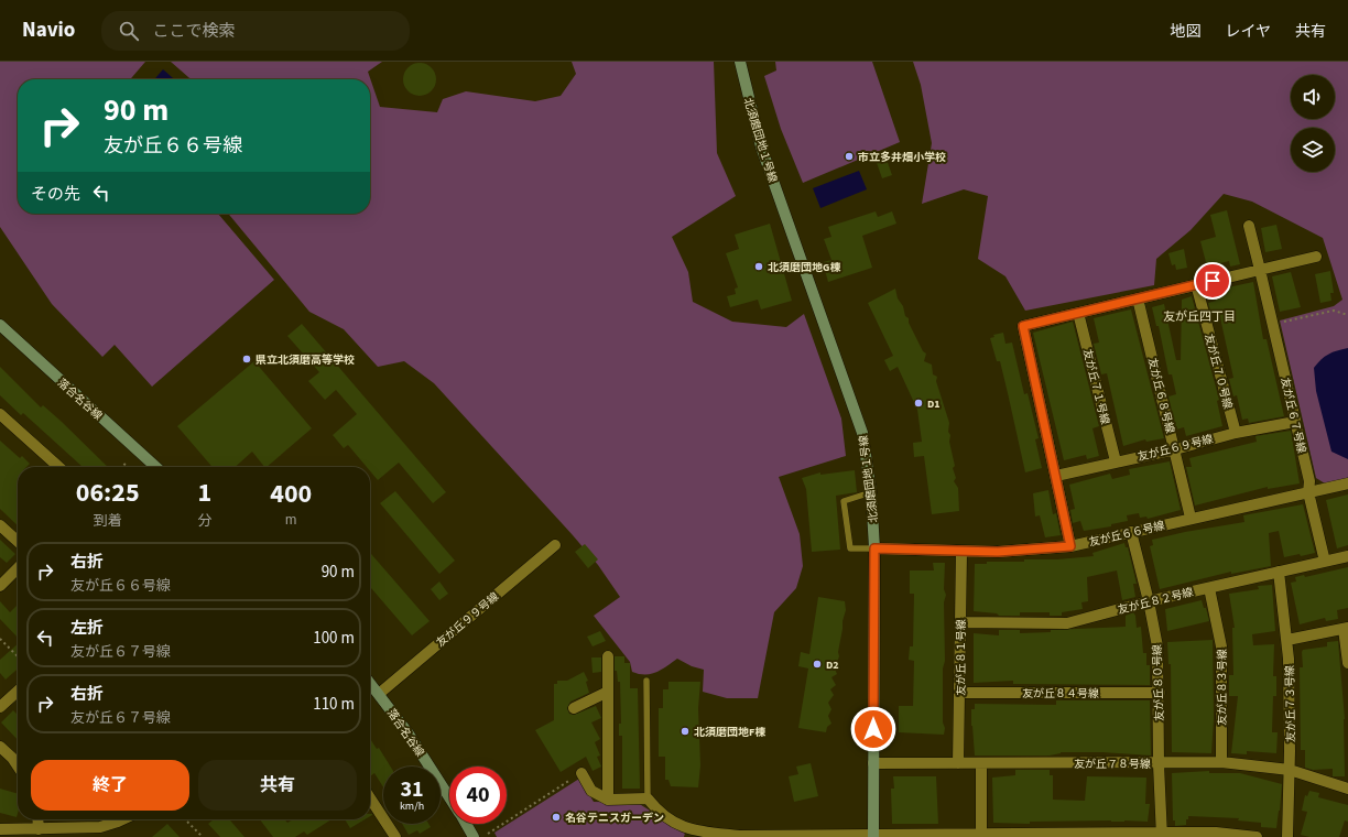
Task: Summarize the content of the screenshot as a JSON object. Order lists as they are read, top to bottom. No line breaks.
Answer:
{"streets":{"street":["北須磨団地１号線","友が丘７０号線","友が丘７１号線","友が丘６８号線","落合名谷線","友が丘６７号線","友が丘６９号線","友が丘６６号線","友が丘８２号線","友が丘９９号線","友が丘８１号線","友が丘８０号線","友が丘８３号線","友が丘８４号線","友が丘７３号線","友が丘７８号線"]},"crossings":[["北須磨団地１号線","友が丘６６号線"],["北須磨団地１号線","友が丘７８号線"],["友が丘７０号線","友が丘６９号線"],["友が丘７１号線","友が丘６９号線"],["友が丘６８号線","友が丘６９号線"],["友が丘６８号線","友が丘６６号線"],["落合名谷線","友が丘９９号線"],["友が丘６７号線","友が丘６９号線"],["友が丘６７号線","友が丘６６号線"],["友が丘６７号線","友が丘８２号線"],["友が丘６６号線","友が丘８１号線"],["友が丘６６号線","友が丘８０号線"],["友が丘８２号線","友が丘８１号線"],["友が丘８２号線","友が丘８０号線"],["友が丘８２号線","友が丘８３号線"],["友が丘８２号線","友が丘７３号線"],["友が丘８１号線","友が丘８４号線"],["友が丘８１号線","友が丘７８号線"],["友が丘８０号線","友が丘８４号線"],["友が丘８０号線","友が丘７８号線"],["友が丘８３号線","友が丘７８号線"],["友が丘７３号線","友が丘７８号線"]],"districts":["友が丘四丁目"],"places":["市立多井畑小学校","北須磨団地G棟","県立北須磨高等学校","D1","D2","北須磨団地F棟","名谷テニスガーデン"],"page":{"header":"Navio","search":"ここで検索","nav":["地図","レイヤ","共有"],"turn":["90 m","友が丘６６号線"],"then":"その先","eta":["06:25","到着","1","分","400","m"],"list":[{"name":"右折","note":"友が丘６６号線","value":"90 m"},{"name":"左折","note":"友が丘６７号線","value":"100 m"},{"name":"右折","note":"友が丘６７号線","value":"110 m"}],"buttons":["終了","共有"],"speed":"31 km/h","limit":"40"}}
